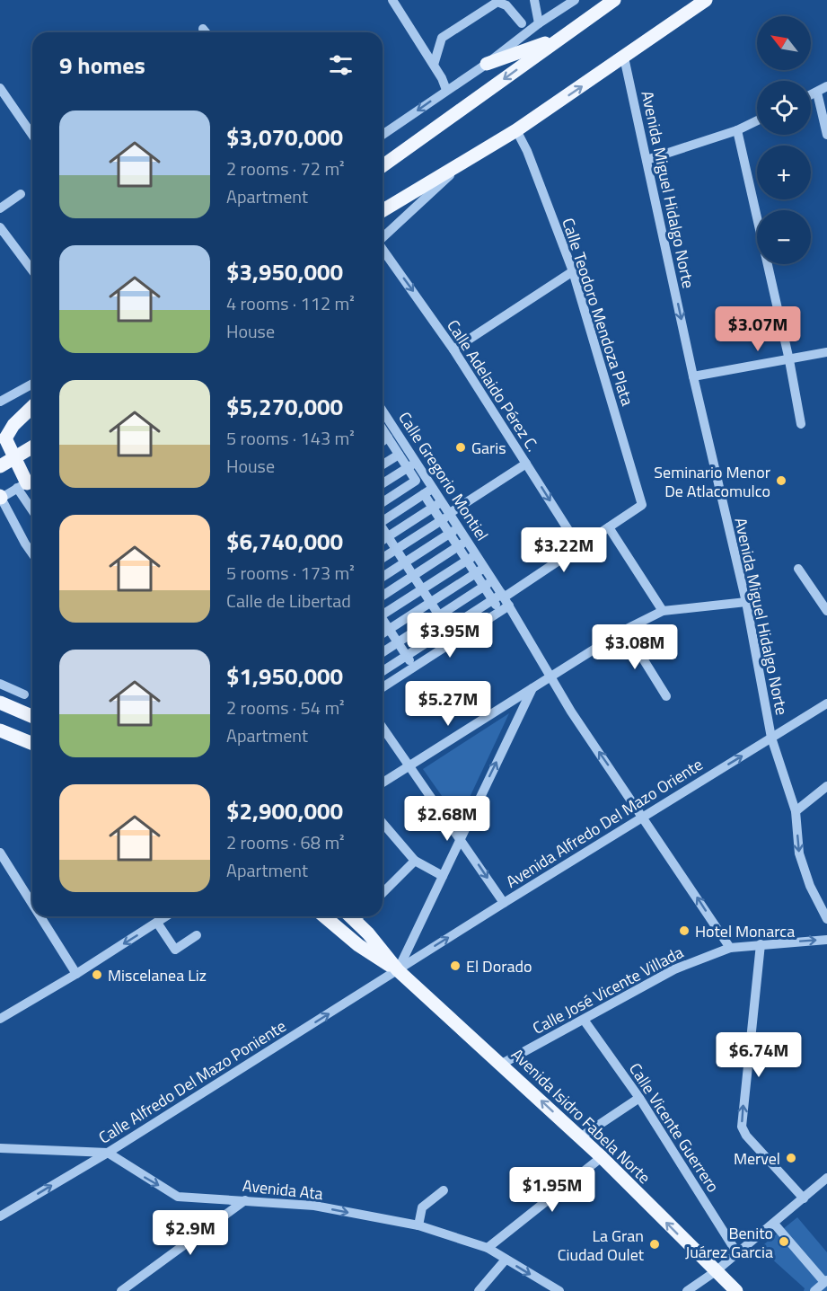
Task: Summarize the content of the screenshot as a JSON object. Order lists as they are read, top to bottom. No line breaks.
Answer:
{"streets":{"main road":["Avenida Isidro Fabela Norte"],"street":["Avenida Miguel Hidalgo Norte","Calle Teodoro Mendoza Plata","Calle Adelaido Pérez C.","Calle Gregorio Montiel","Avenida Alfredo Del Mazo Oriente","Calle José Vicente Villada","Calle Alfredo Del Mazo Poniente","Calle Vicente Guerrero","Avenida Ata"]},"crossings":[["Avenida Miguel Hidalgo Norte","Avenida Alfredo Del Mazo Oriente"],["Calle Gregorio Montiel","Avenida Alfredo Del Mazo Oriente"],["Calle Gregorio Montiel","Calle José Vicente Villada"],["Avenida Alfredo Del Mazo Oriente","Calle Alfredo Del Mazo Poniente"],["Avenida Alfredo Del Mazo Oriente","Avenida Isidro Fabela Norte"],["Calle José Vicente Villada","Avenida Isidro Fabela Norte"],["Calle José Vicente Villada","Calle Vicente Guerrero"],["Calle Alfredo Del Mazo Poniente","Avenida Isidro Fabela Norte"],["Calle Alfredo Del Mazo Poniente","Avenida Ata"]],"one_way":["Avenida Miguel Hidalgo Norte","Calle Adelaido Pérez C.","Calle Gregorio Montiel","Avenida Alfredo Del Mazo Oriente","Calle Alfredo Del Mazo Poniente","Avenida Isidro Fabela Norte","Avenida Ata"],"places":["Garis","Seminario Menor De Atlacomulco","Hotel Monarca","El Dorado","Miscelanea Liz","Mervel","Benito Juárez Garcia","La Gran Ciudad Oulet"],"north":"top left","page":{"map_buttons":["+","−"],"heading":"9 homes","list":[{"name":"$3,070,000","note":"2 rooms · 72 m² · Apartment"},{"name":"$3,950,000","note":"4 rooms · 112 m² · House"},{"name":"$5,270,000","note":"5 rooms · 143 m² · House"},{"name":"$6,740,000","note":"5 rooms · 173 m² · Calle de Libertad"},{"name":"$1,950,000","note":"2 rooms · 54 m² · Apartment"},{"name":"$2,900,000","note":"2 rooms · 68 m² · Apartment"}],"price":["$3.07M","$3.22M","$3.95M","$3.08M","$5.27M","$2.68M","$6.74M","$1.95M","$2.9M"]}}
